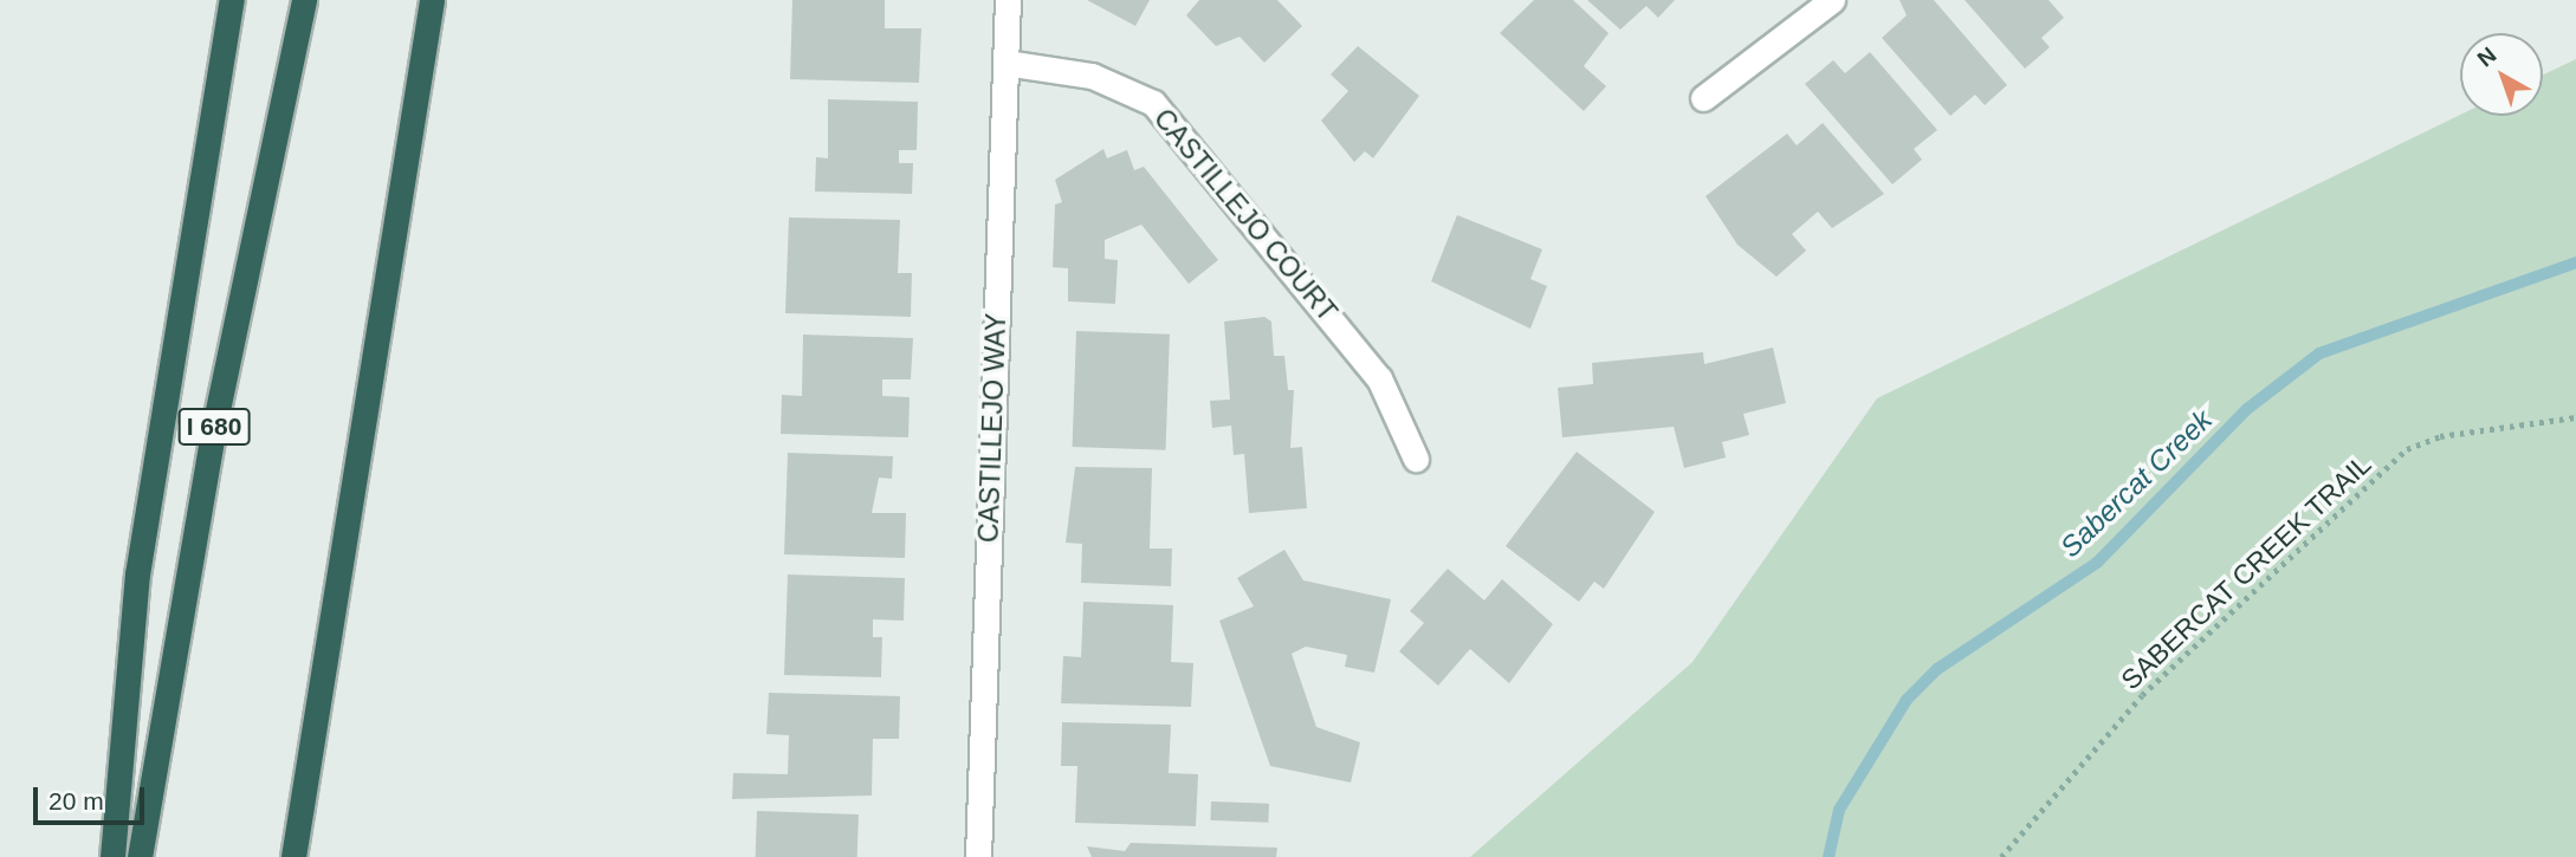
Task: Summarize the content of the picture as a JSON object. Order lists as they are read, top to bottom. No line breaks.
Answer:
{"streets":{"highway":["I 680"],"street":["CASTILLEJO COURT","CASTILLEJO WAY"],"path":["SABERCAT CREEK TRAIL"]},"crossings":[["CASTILLEJO COURT","CASTILLEJO WAY"]],"water":["Sabercat Creek"],"scale_bar":"20 m","north":"top left"}
